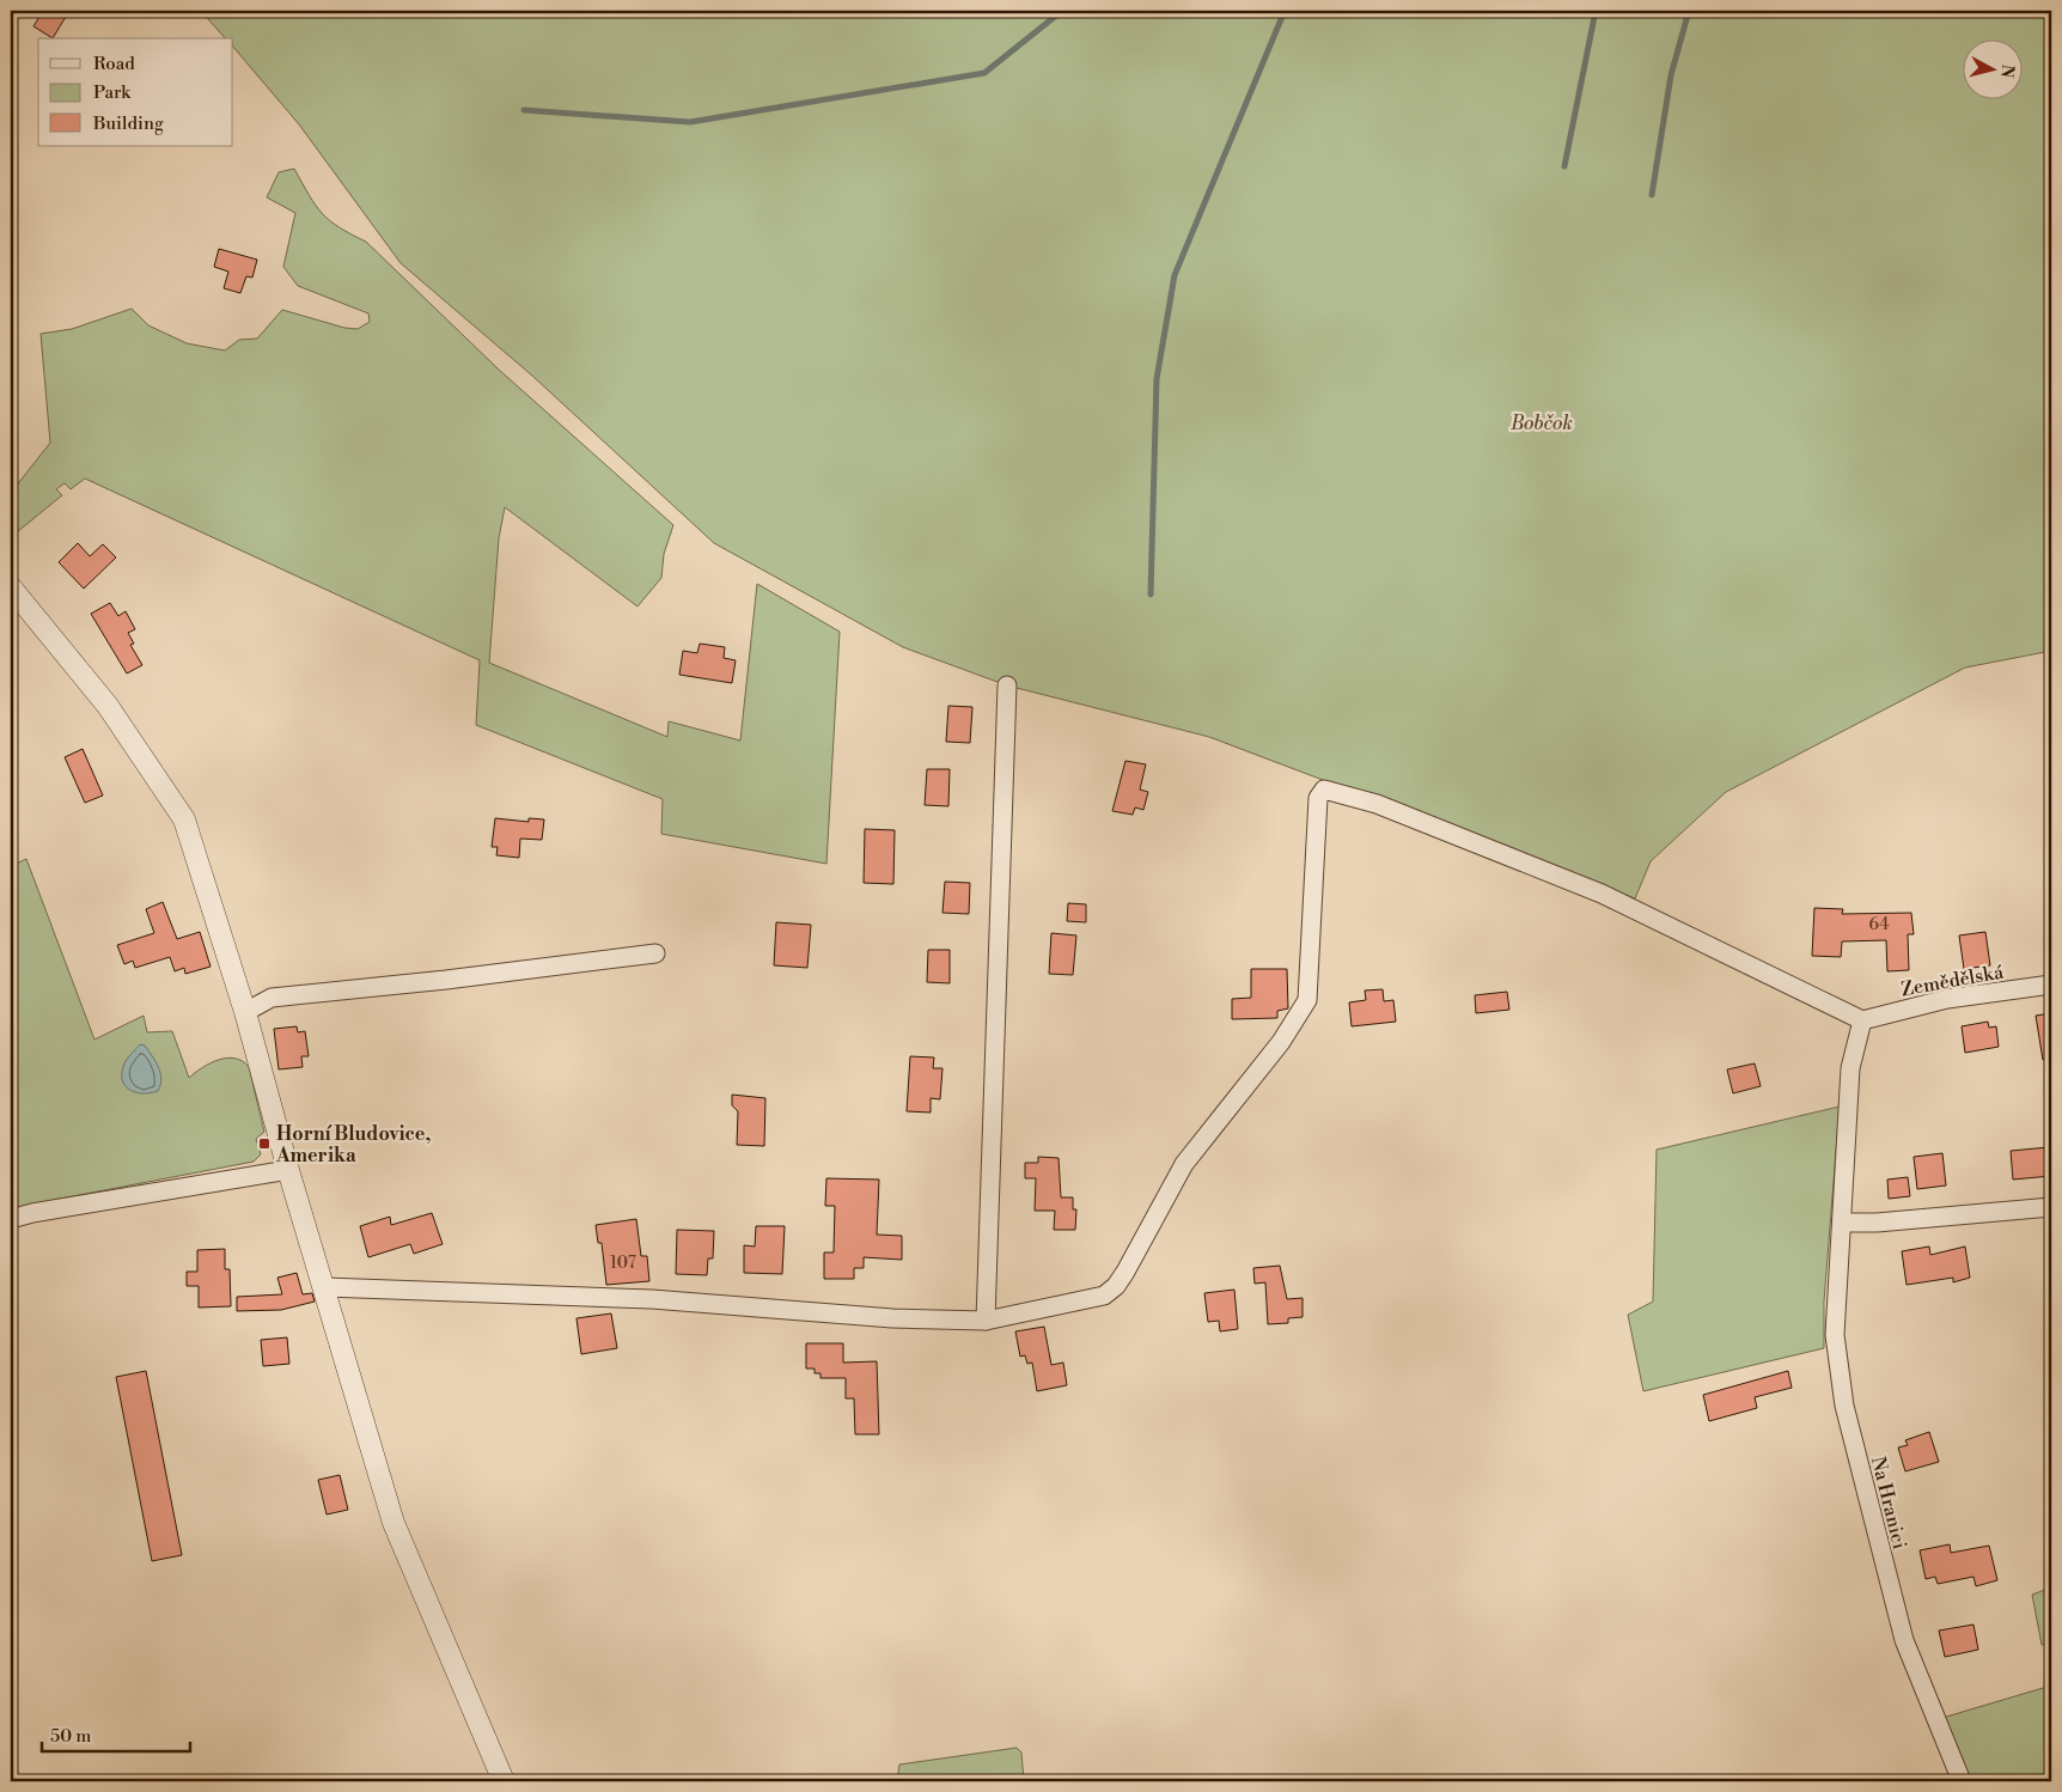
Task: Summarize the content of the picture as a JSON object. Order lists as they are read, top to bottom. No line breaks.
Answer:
{"streets":{"street":["Zemědělská","Na Hranici"]},"crossings":[["Zemědělská","Na Hranici"]],"parks":["Bobčok"],"places":{"transit":["Horní Bludovice, Amerika"]},"house_numbers":["64","107"],"legend":["Road","Park","Building"],"scale_bar":"50 m","north":"right"}
